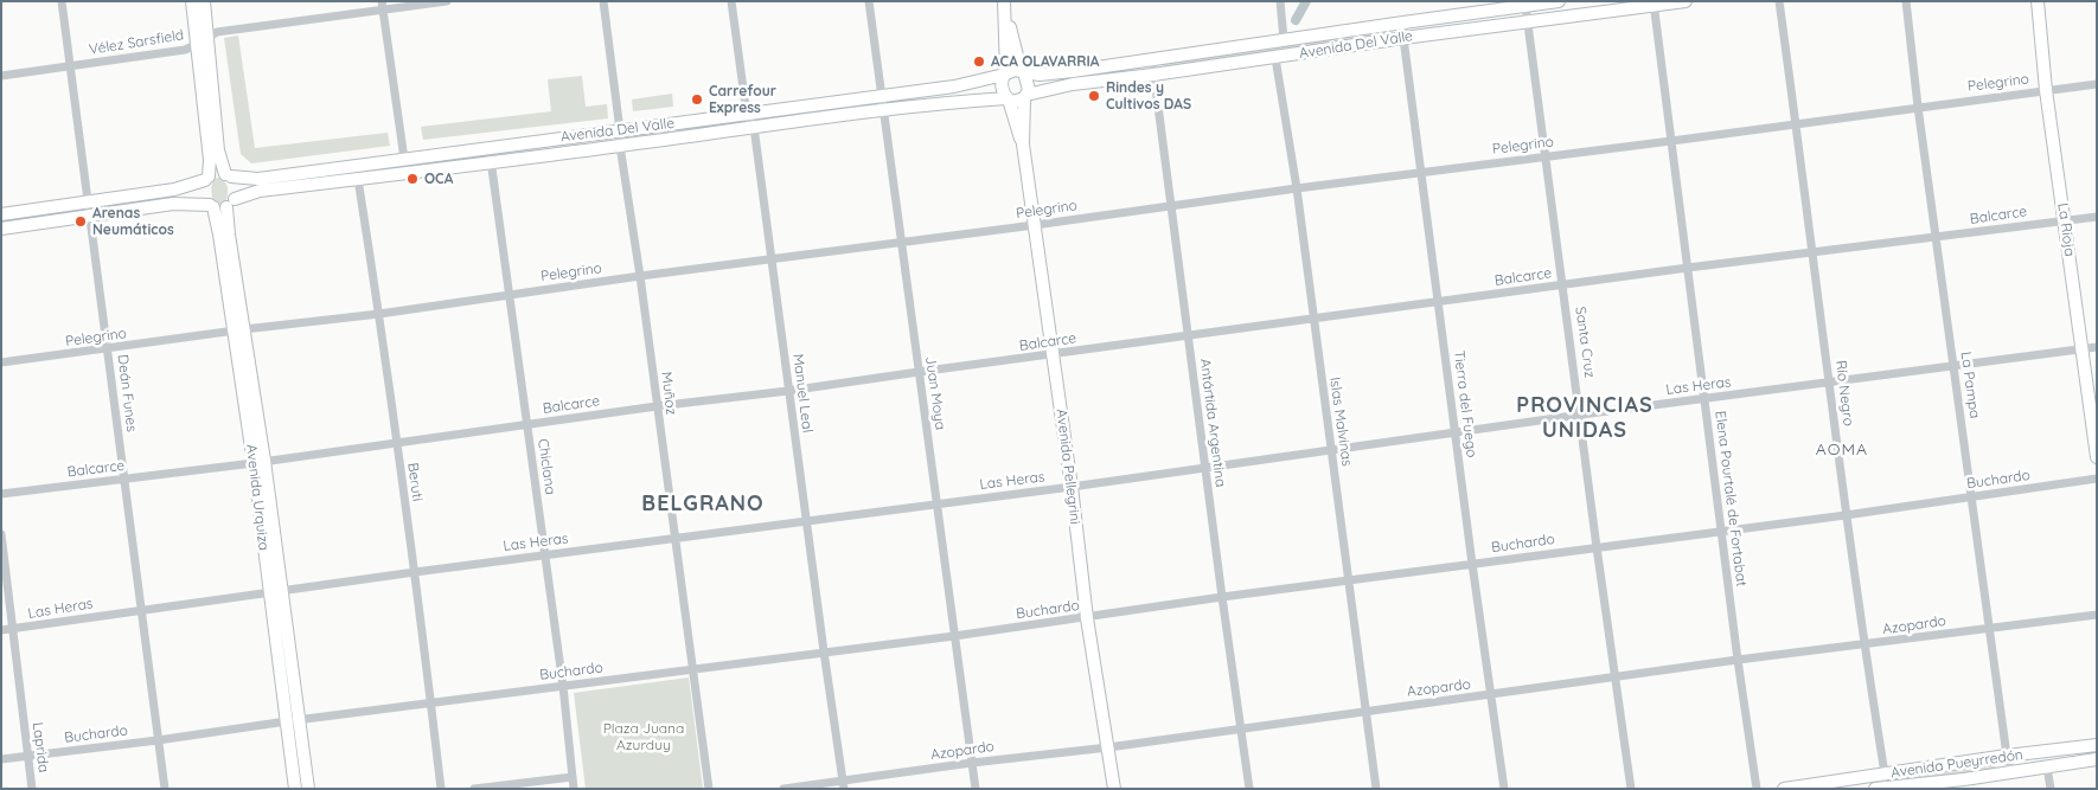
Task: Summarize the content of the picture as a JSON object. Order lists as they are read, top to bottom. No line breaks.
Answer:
{"streets":{"main road":["Avenida Del Valle","La Rioja","Avenida Pellegrini","Avenida Urquiza","Avenida Pueyrredón"],"street":["Vélez Sarsfield","Pelegrino","Balcarce","Santa Cruz","La Pampa","Las Heras","Deán Funes","Muñoz","Manuel Leal","Juan Moya","Río Negro","Tierra del Fuego","Islas Malvinas","Antártida Argentina","Chiclana","Buchardo","Beruti","Elena Pourtalé de Fortabat","Azopardo","Laprida"]},"crossings":[["Vélez Sarsfield","Deán Funes"],["Avenida Del Valle","Santa Cruz"],["Avenida Del Valle","Muñoz"],["Avenida Del Valle","Manuel Leal"],["Avenida Del Valle","Juan Moya"],["Avenida Del Valle","Tierra del Fuego"],["Avenida Del Valle","Islas Malvinas"],["Avenida Del Valle","Antártida Argentina"],["Avenida Del Valle","Chiclana"],["Avenida Del Valle","Avenida Pellegrini"],["Avenida Del Valle","Beruti"],["Avenida Del Valle","Avenida Urquiza"],["Avenida Del Valle","Elena Pourtalé de Fortabat"],["Pelegrino","La Rioja"],["Pelegrino","Santa Cruz"],["Pelegrino","La Pampa"],["Pelegrino","Deán Funes"],["Pelegrino","Muñoz"],["Pelegrino","Manuel Leal"],["Pelegrino","Juan Moya"],["Pelegrino","Río Negro"],["Pelegrino","Tierra del Fuego"],["Pelegrino","Islas Malvinas"],["Pelegrino","Antártida Argentina"],["Pelegrino","Chiclana"],["Pelegrino","Avenida Pellegrini"],["Pelegrino","Beruti"],["Pelegrino","Avenida Urquiza"],["Pelegrino","Elena Pourtalé de Fortabat"],["Balcarce","La Rioja"],["Balcarce","Santa Cruz"],["Balcarce","La Pampa"],["Balcarce","Deán Funes"],["Balcarce","Muñoz"],["Balcarce","Manuel Leal"],["Balcarce","Juan Moya"],["Balcarce","Río Negro"],["Balcarce","Tierra del Fuego"],["Balcarce","Islas Malvinas"],["Balcarce","Antártida Argentina"],["Balcarce","Chiclana"],["Balcarce","Avenida Pellegrini"],["Balcarce","Beruti"],["Balcarce","Avenida Urquiza"],["Balcarce","Elena Pourtalé de Fortabat"],["La Rioja","Las Heras"],["Santa Cruz","Las Heras"],["Santa Cruz","Buchardo"],["Santa Cruz","Azopardo"],["La Pampa","Las Heras"],["La Pampa","Buchardo"],["La Pampa","Azopardo"],["La Pampa","Avenida Pueyrredón"],["Las Heras","Deán Funes"],["Las Heras","Muñoz"],["Las Heras","Manuel Leal"],["Las Heras","Juan Moya"],["Las Heras","Río Negro"],["Las Heras","Tierra del Fuego"],["Las Heras","Islas Malvinas"],["Las Heras","Antártida Argentina"],["Las Heras","Chiclana"],["Las Heras","Avenida Pellegrini"],["Las Heras","Beruti"],["Las Heras","Avenida Urquiza"],["Las Heras","Elena Pourtalé de Fortabat"],["Las Heras","Laprida"],["Deán Funes","Buchardo"],["Muñoz","Buchardo"],["Manuel Leal","Buchardo"],["Manuel Leal","Azopardo"],["Juan Moya","Buchardo"],["Juan Moya","Azopardo"],["Río Negro","Buchardo"],["Río Negro","Azopardo"],["Río Negro","Avenida Pueyrredón"],["Tierra del Fuego","Buchardo"],["Tierra del Fuego","Azopardo"],["Islas Malvinas","Buchardo"],["Islas Malvinas","Azopardo"],["Antártida Argentina","Buchardo"],["Antártida Argentina","Azopardo"],["Chiclana","Buchardo"],["Avenida Pellegrini","Buchardo"],["Avenida Pellegrini","Azopardo"],["Buchardo","Beruti"],["Buchardo","Avenida Urquiza"],["Buchardo","Elena Pourtalé de Fortabat"],["Buchardo","Laprida"],["Elena Pourtalé de Fortabat","Azopardo"]],"districts":["PROVINCIAS UNIDAS","AOMA","BELGRANO"],"parks":["Plaza Juana Azurduy"],"places":["ACA OLAVARRIA","Rindes y Cultivos DAS","Carrefour Express","OCA","Arenas Neumáticos"]}
